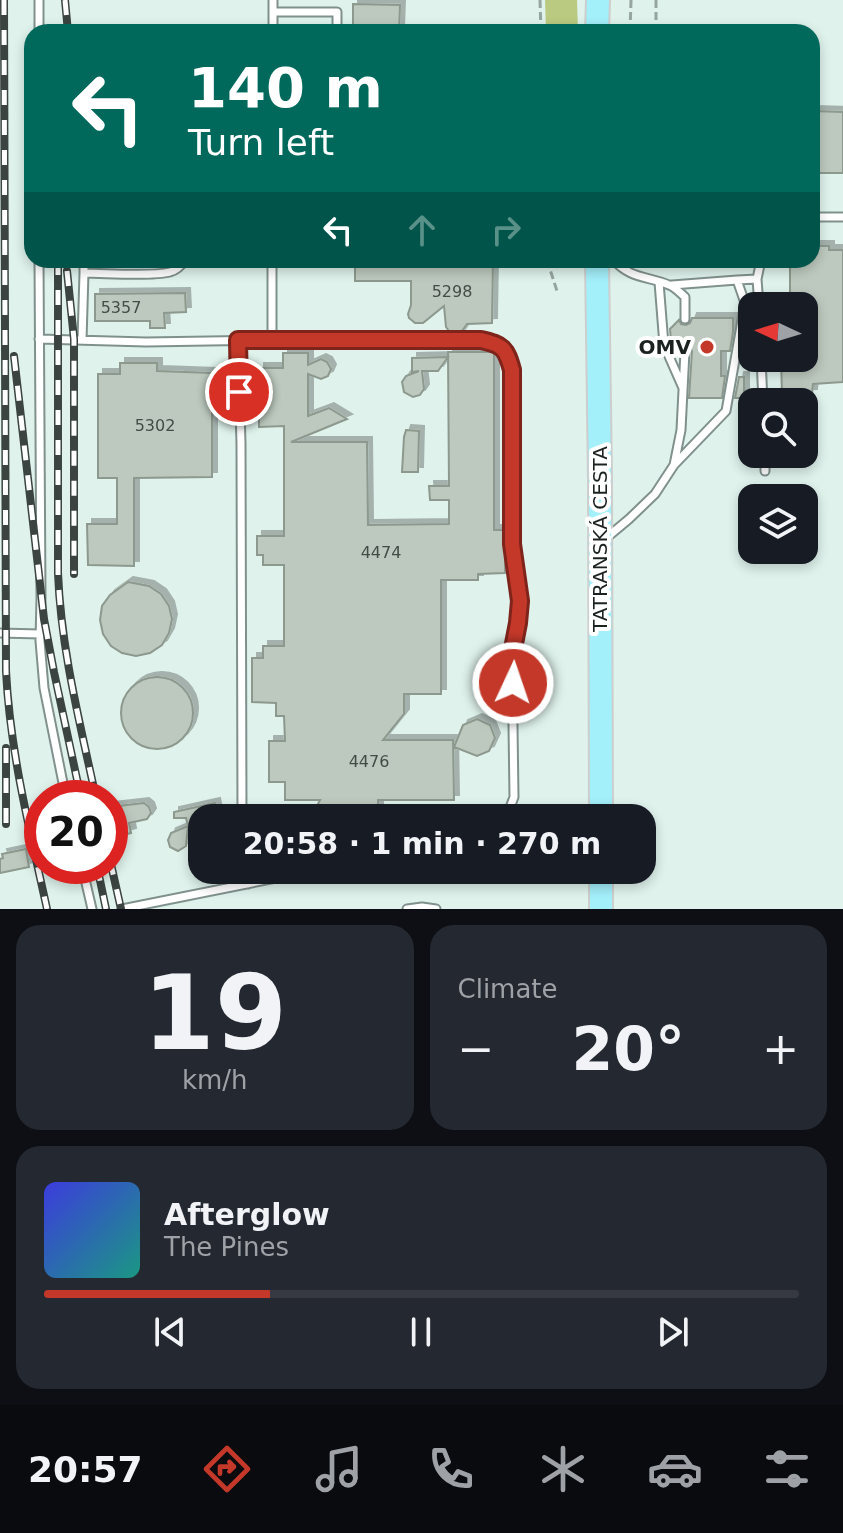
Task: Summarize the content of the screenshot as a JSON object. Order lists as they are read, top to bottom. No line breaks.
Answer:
{"streets":{"main road":["TATRANSKÁ CESTA"]},"places":["OMV"],"house_numbers":["5298","5357","5302","4474","4476"],"north":"left","page":{"turn":["140 m","Turn left"],"limit":"20","trip":"20:58 · 1 min · 270 m","tile":[["19","km/h"],"Climate"],"heat":["−","20°","+"],"song":["Afterglow","The Pines"],"tabs":"20:57"}}
